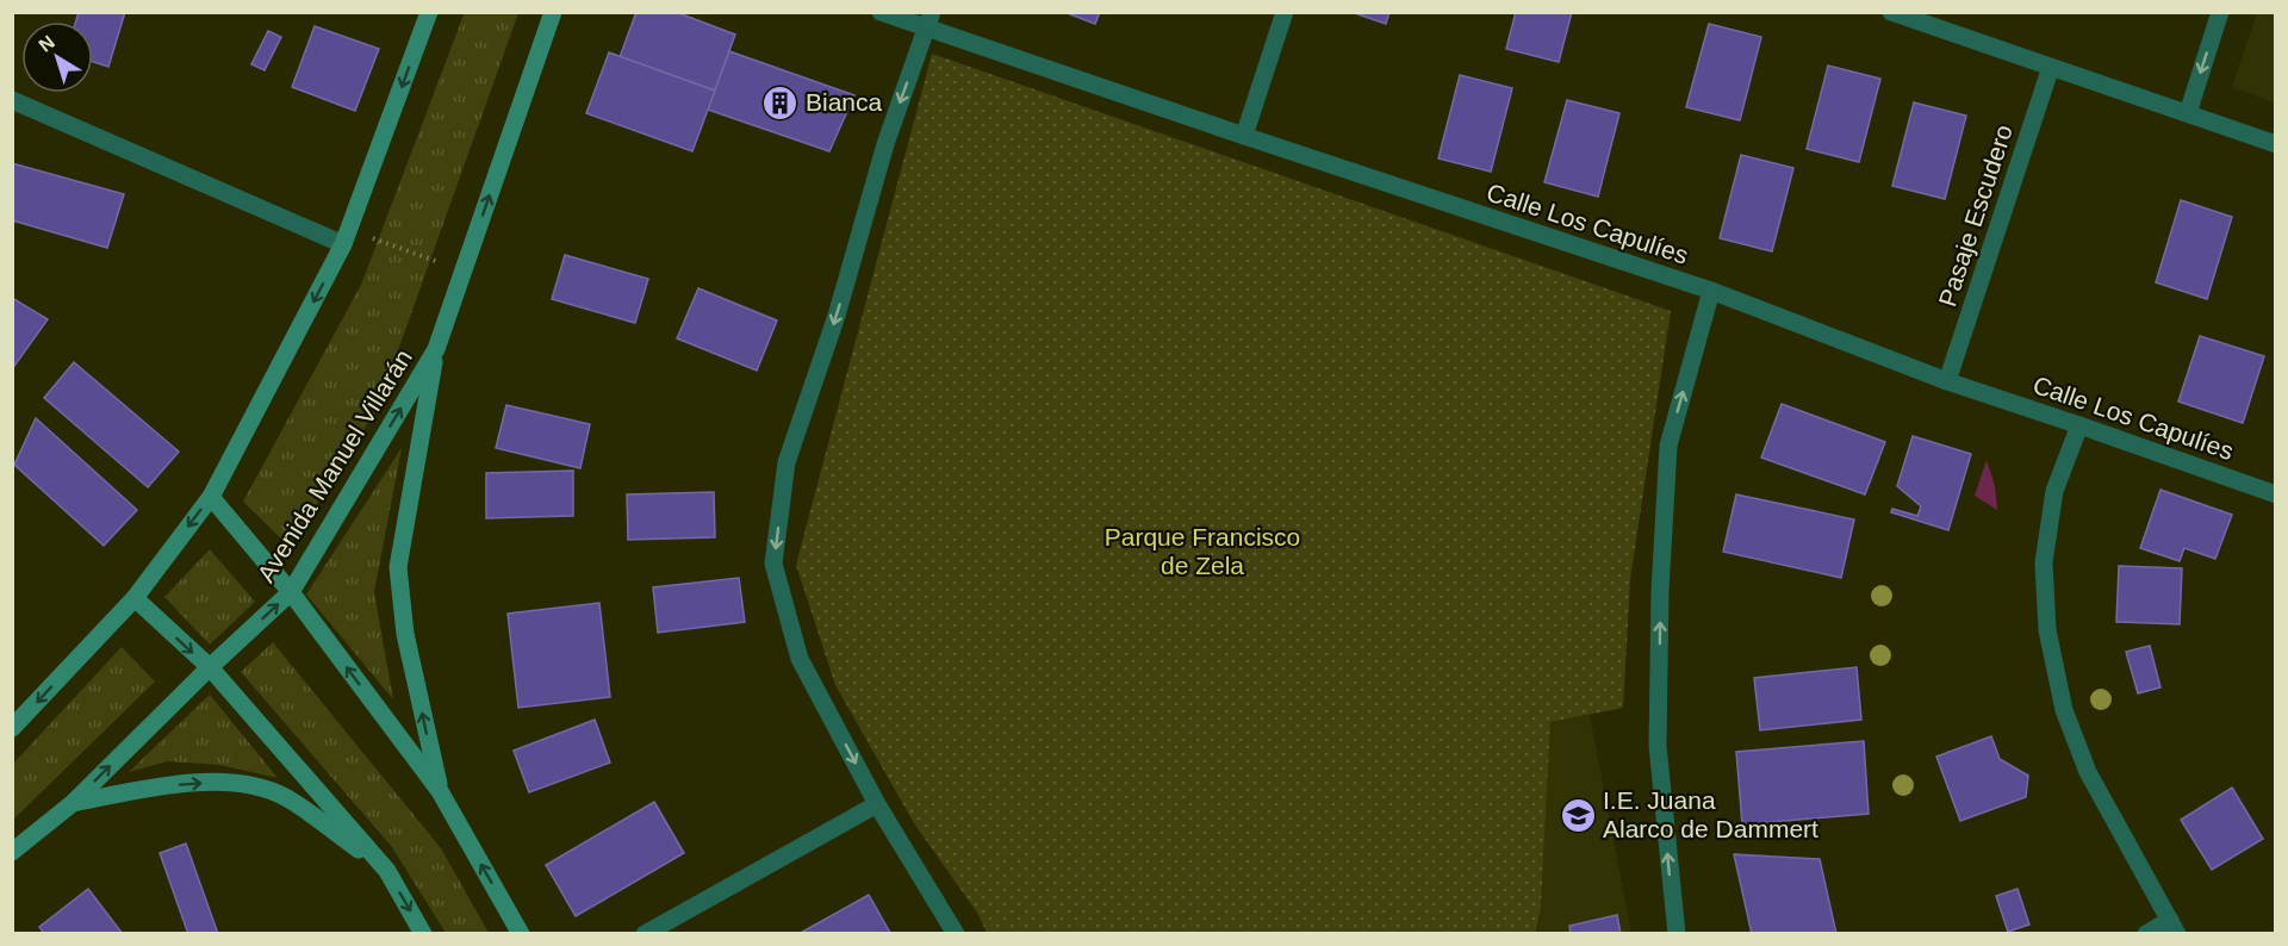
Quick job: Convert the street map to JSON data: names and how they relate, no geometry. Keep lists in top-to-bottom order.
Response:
{
  "streets": {
    "main road": ["Avenida Manuel Villarán"],
    "street": ["Pasaje Escudero", "Calle Los Capulíes"]
  },
  "crossings": [
    ["Pasaje Escudero", "Calle Los Capulíes"]
  ],
  "parks": ["Parque Francisco de Zela"],
  "places": {
    "building": ["Bianca"],
    "school or university": ["I.E. Juana Alarco de Dammert"]
  },
  "north": "top left"
}
